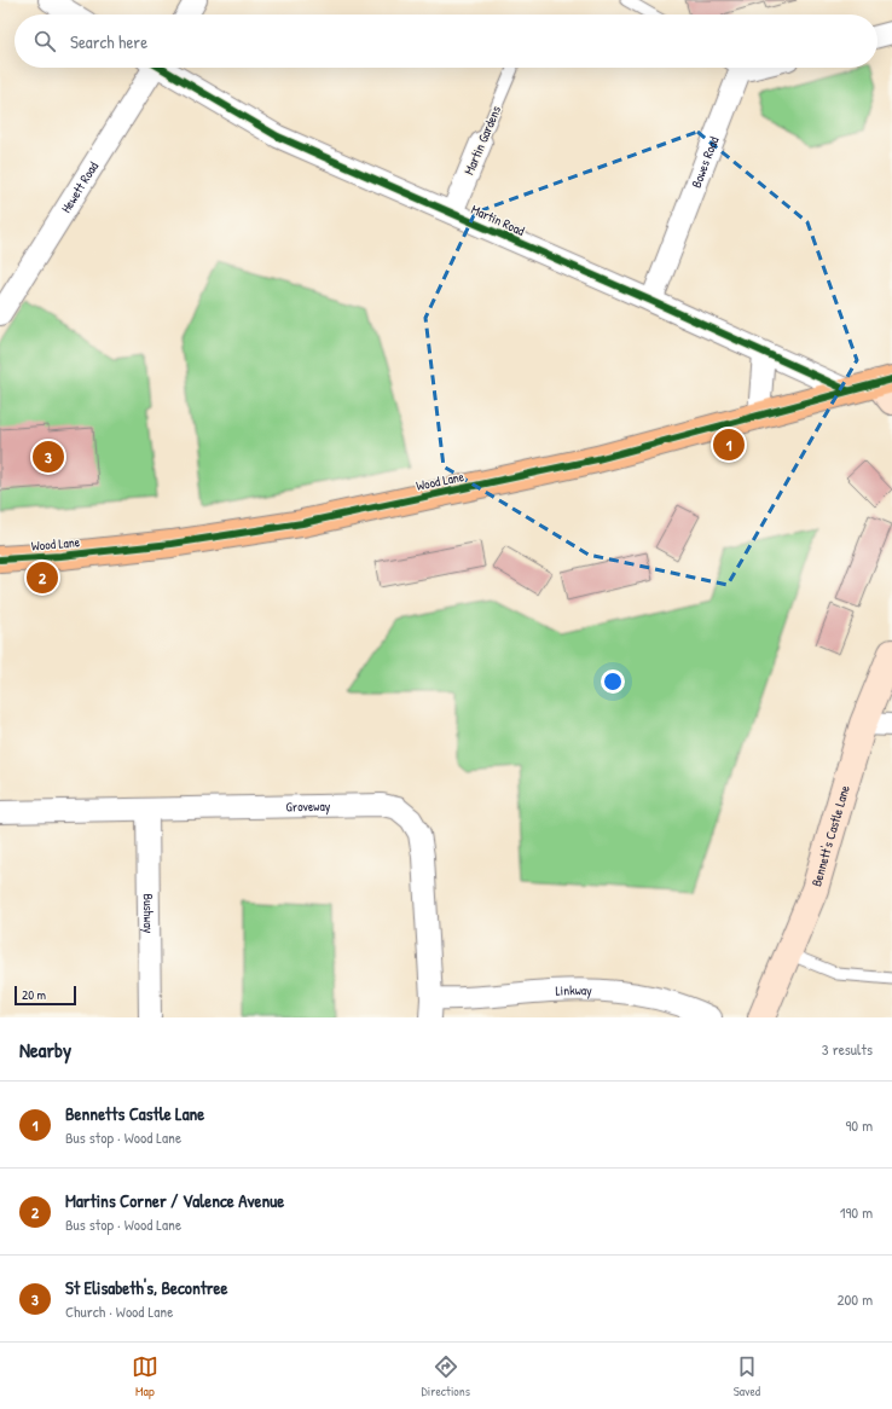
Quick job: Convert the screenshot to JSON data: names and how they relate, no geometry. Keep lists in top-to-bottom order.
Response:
{
  "streets": {
    "main road": ["Wood Lane", "Bennett's Castle Lane"],
    "street": [
      "Martin Gardens",
      "Bowes Road",
      "Hewett Road",
      "Martin Road",
      "Groveway",
      "Bushway",
      "Linkway"
    ]
  },
  "crossings": [
    ["Martin Gardens", "Martin Road"],
    ["Bowes Road", "Martin Road"],
    ["Martin Road", "Wood Lane"],
    ["Groveway", "Bushway"],
    ["Groveway", "Linkway"]
  ],
  "scale_bar": "20 m",
  "page": {
    "search": "Search here",
    "pins": ["1", "3", "2"],
    "scale": "20 m",
    "heading": ["Nearby", "3 results"],
    "list": [
      {
        "mark": "1",
        "name": "Bennetts Castle Lane",
        "note": "Bus stop · Wood Lane",
        "value": "90 m"
      },
      {
        "mark": "2",
        "name": "Martins Corner / Valence Avenue",
        "note": "Bus stop · Wood Lane",
        "value": "190 m"
      },
      {
        "mark": "3",
        "name": "St Elisabeth's, Becontree",
        "note": "Church · Wood Lane",
        "value": "200 m"
      }
    ],
    "nav": ["Map", "Directions", "Saved"]
  }
}
